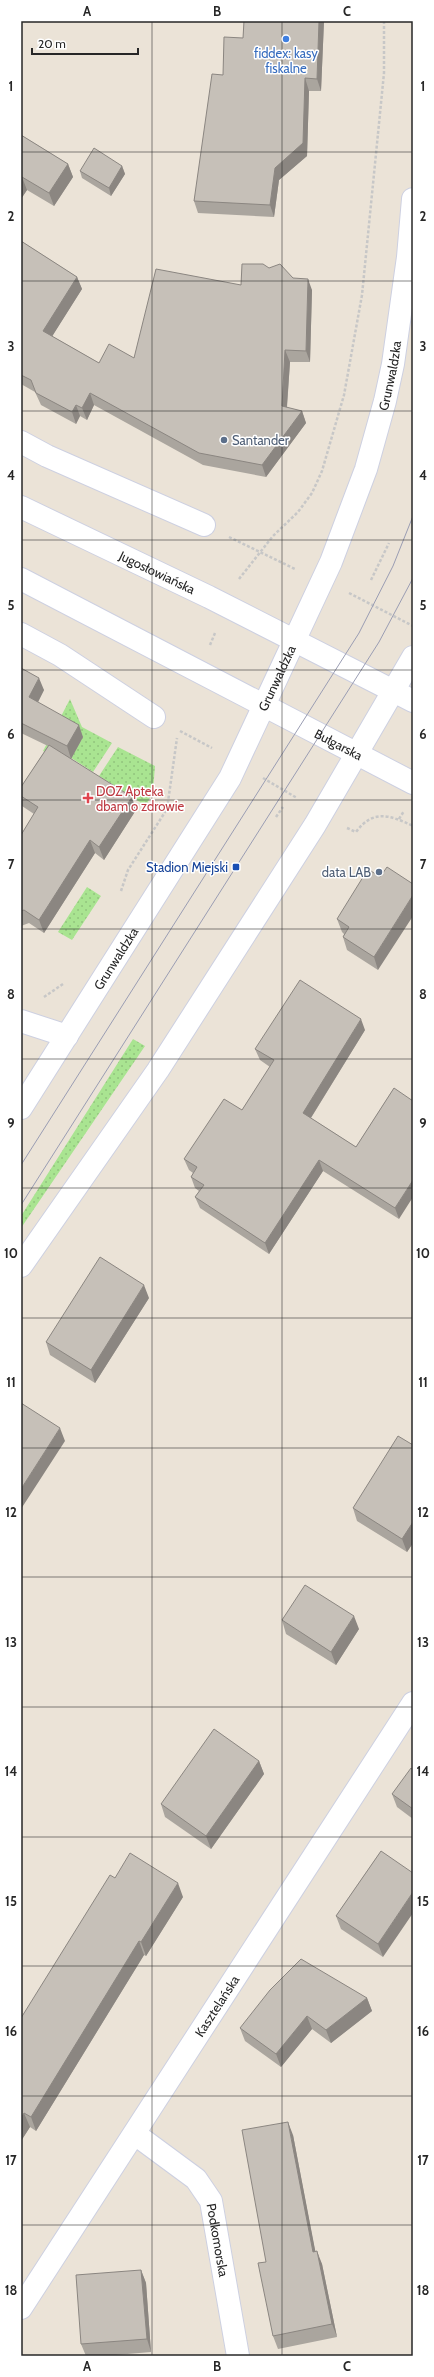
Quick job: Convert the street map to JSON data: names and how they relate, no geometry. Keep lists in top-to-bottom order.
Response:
{
  "streets": {
    "street": [
      "Grunwaldzka",
      "Jugosłowiańska",
      "Bułgarska",
      "Kasztelańska",
      "Podkomorska"
    ]
  },
  "crossings": [
    ["Grunwaldzka", "Jugosłowiańska"],
    ["Grunwaldzka", "Bułgarska"],
    ["Kasztelańska", "Podkomorska"]
  ],
  "places": {
    "other": ["fiddex: kasy fiskalne", "Santander", "data LAB"],
    "health": ["DOZ Apteka dbam o zdrowie"],
    "transit": ["Stadion Miejski"]
  },
  "scale_bar": "20 m",
  "grid": {
    "columns": ["A", "B", "C"],
    "rows": [
      "1",
      "2",
      "3",
      "4",
      "5",
      "6",
      "7",
      "8",
      "9",
      "10",
      "11",
      "12",
      "13",
      "14",
      "15",
      "16",
      "17",
      "18"
    ]
  }
}
